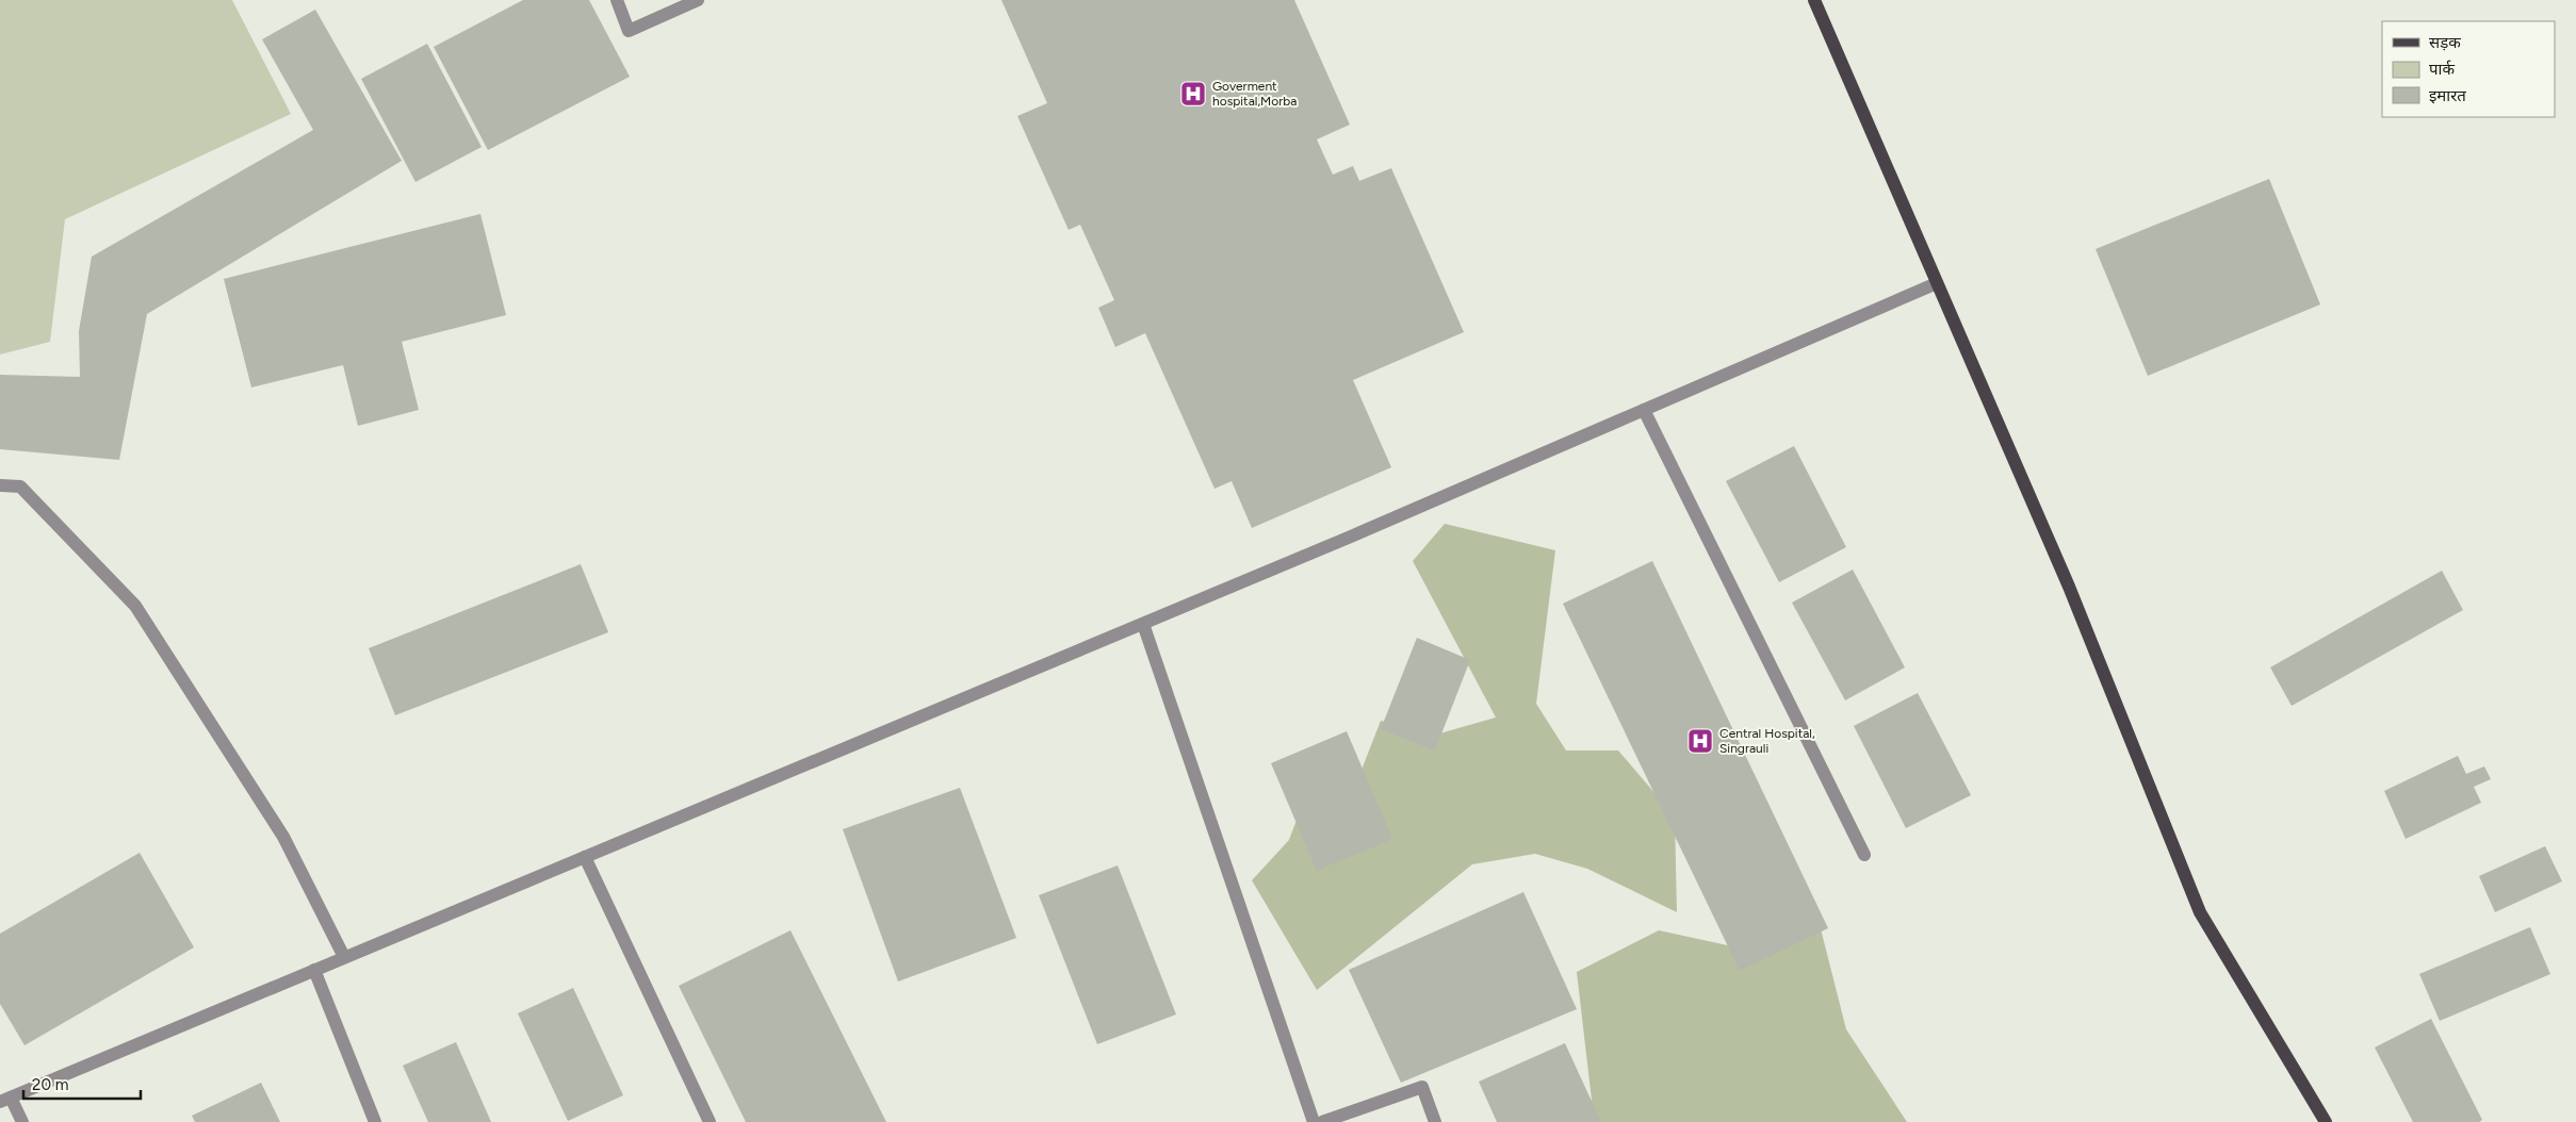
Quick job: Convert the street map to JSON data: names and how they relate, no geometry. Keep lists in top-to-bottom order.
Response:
{
  "places": {
    "hospital": ["Goverment hospital,Morba", "Central Hospital, Singrauli"]
  },
  "legend": ["सड़क", "पार्क", "इमारत"],
  "scale_bar": "20 m"
}
